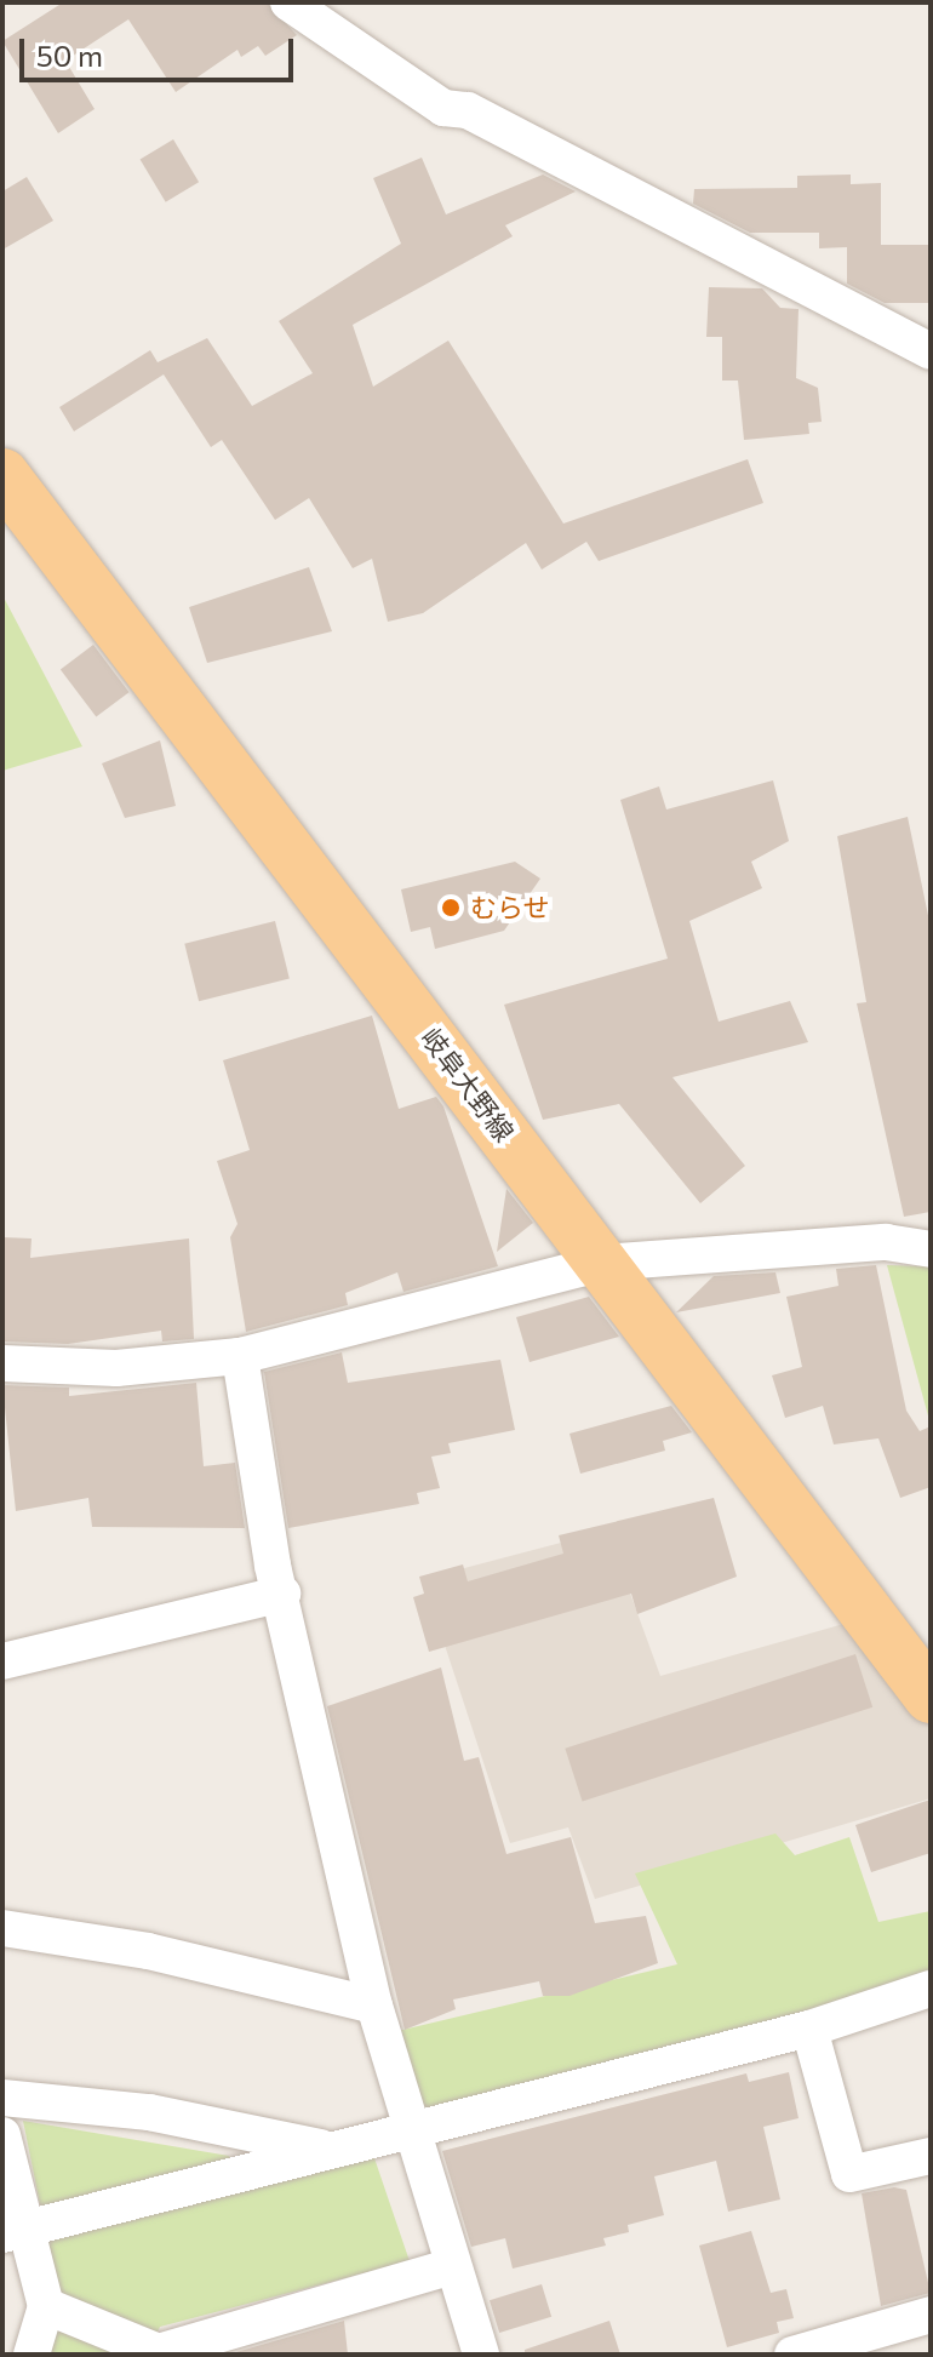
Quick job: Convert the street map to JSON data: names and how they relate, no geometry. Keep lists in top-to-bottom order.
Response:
{
  "streets": {
    "main road": ["岐阜大野線"]
  },
  "places": ["むらせ"],
  "scale_bar": "50 m"
}
